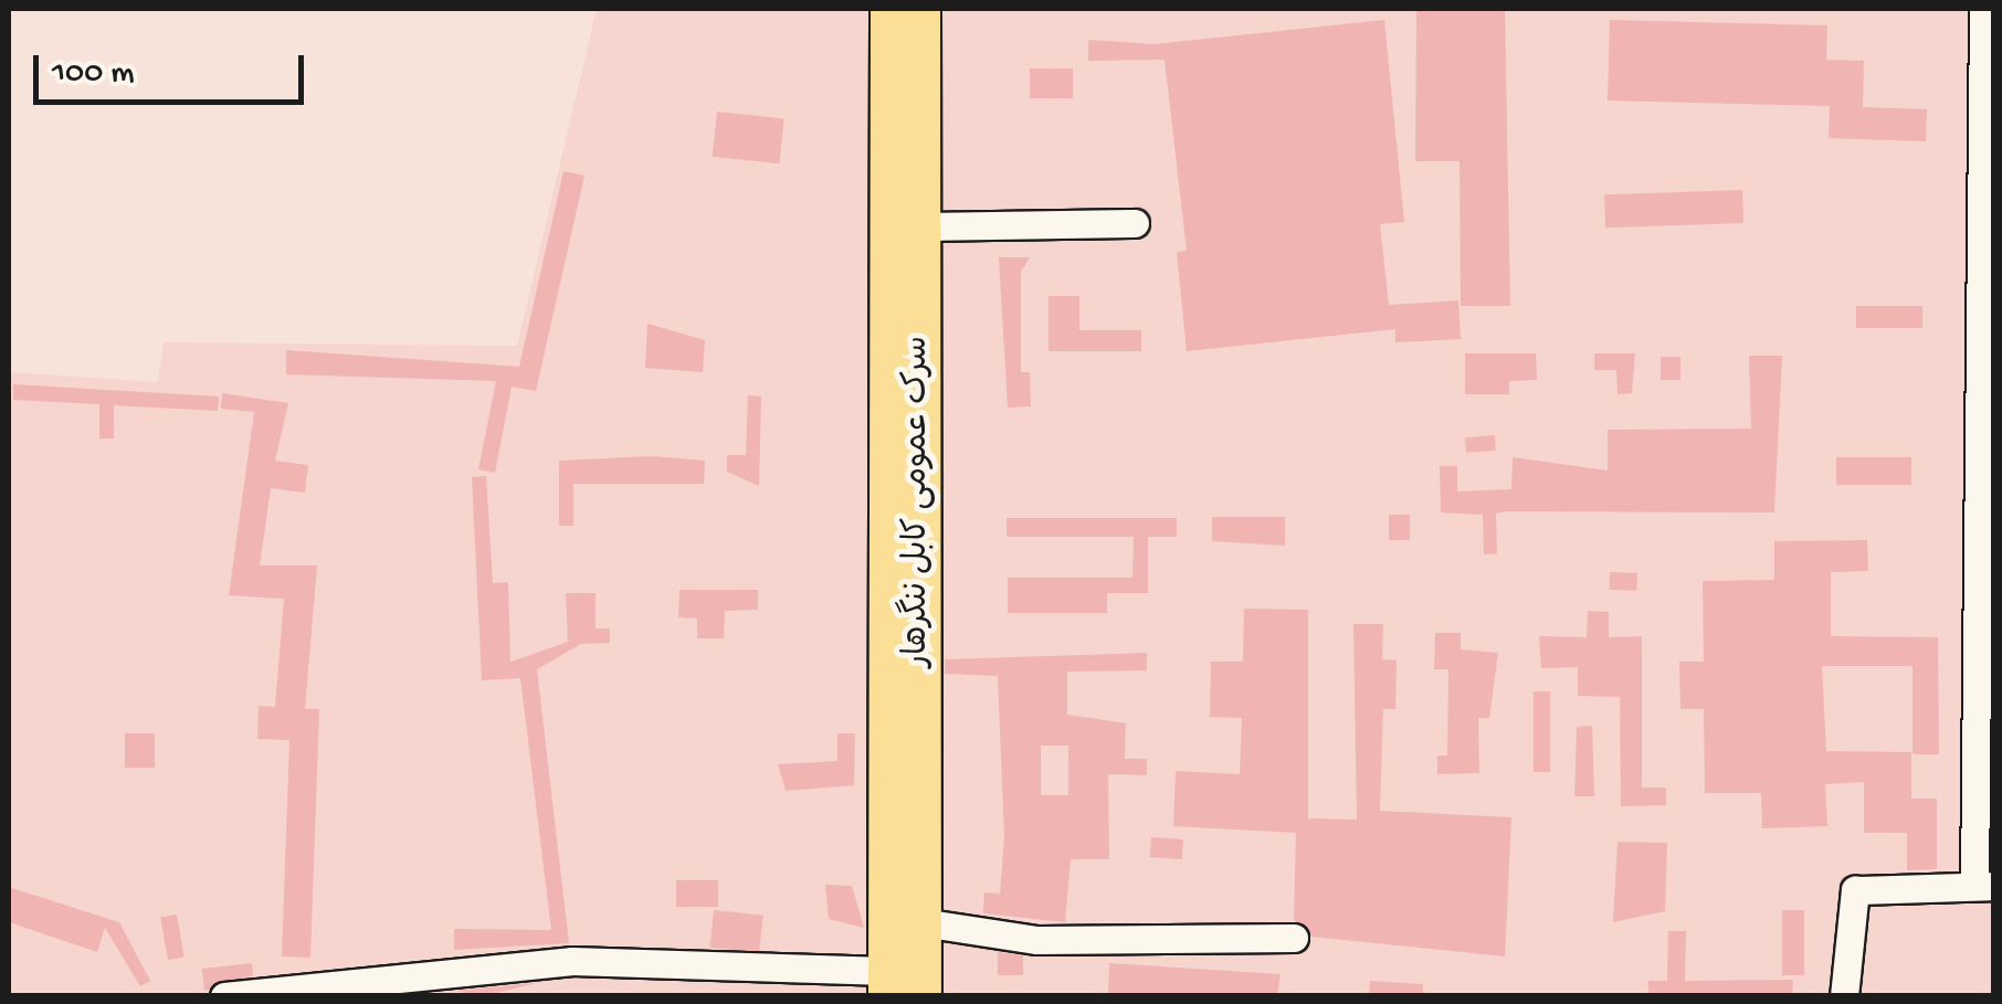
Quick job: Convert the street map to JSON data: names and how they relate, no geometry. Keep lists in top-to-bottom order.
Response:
{
  "streets": {
    "highway": ["سرک عمومی کابل ننگرهار"]
  },
  "scale_bar": "100 m"
}
